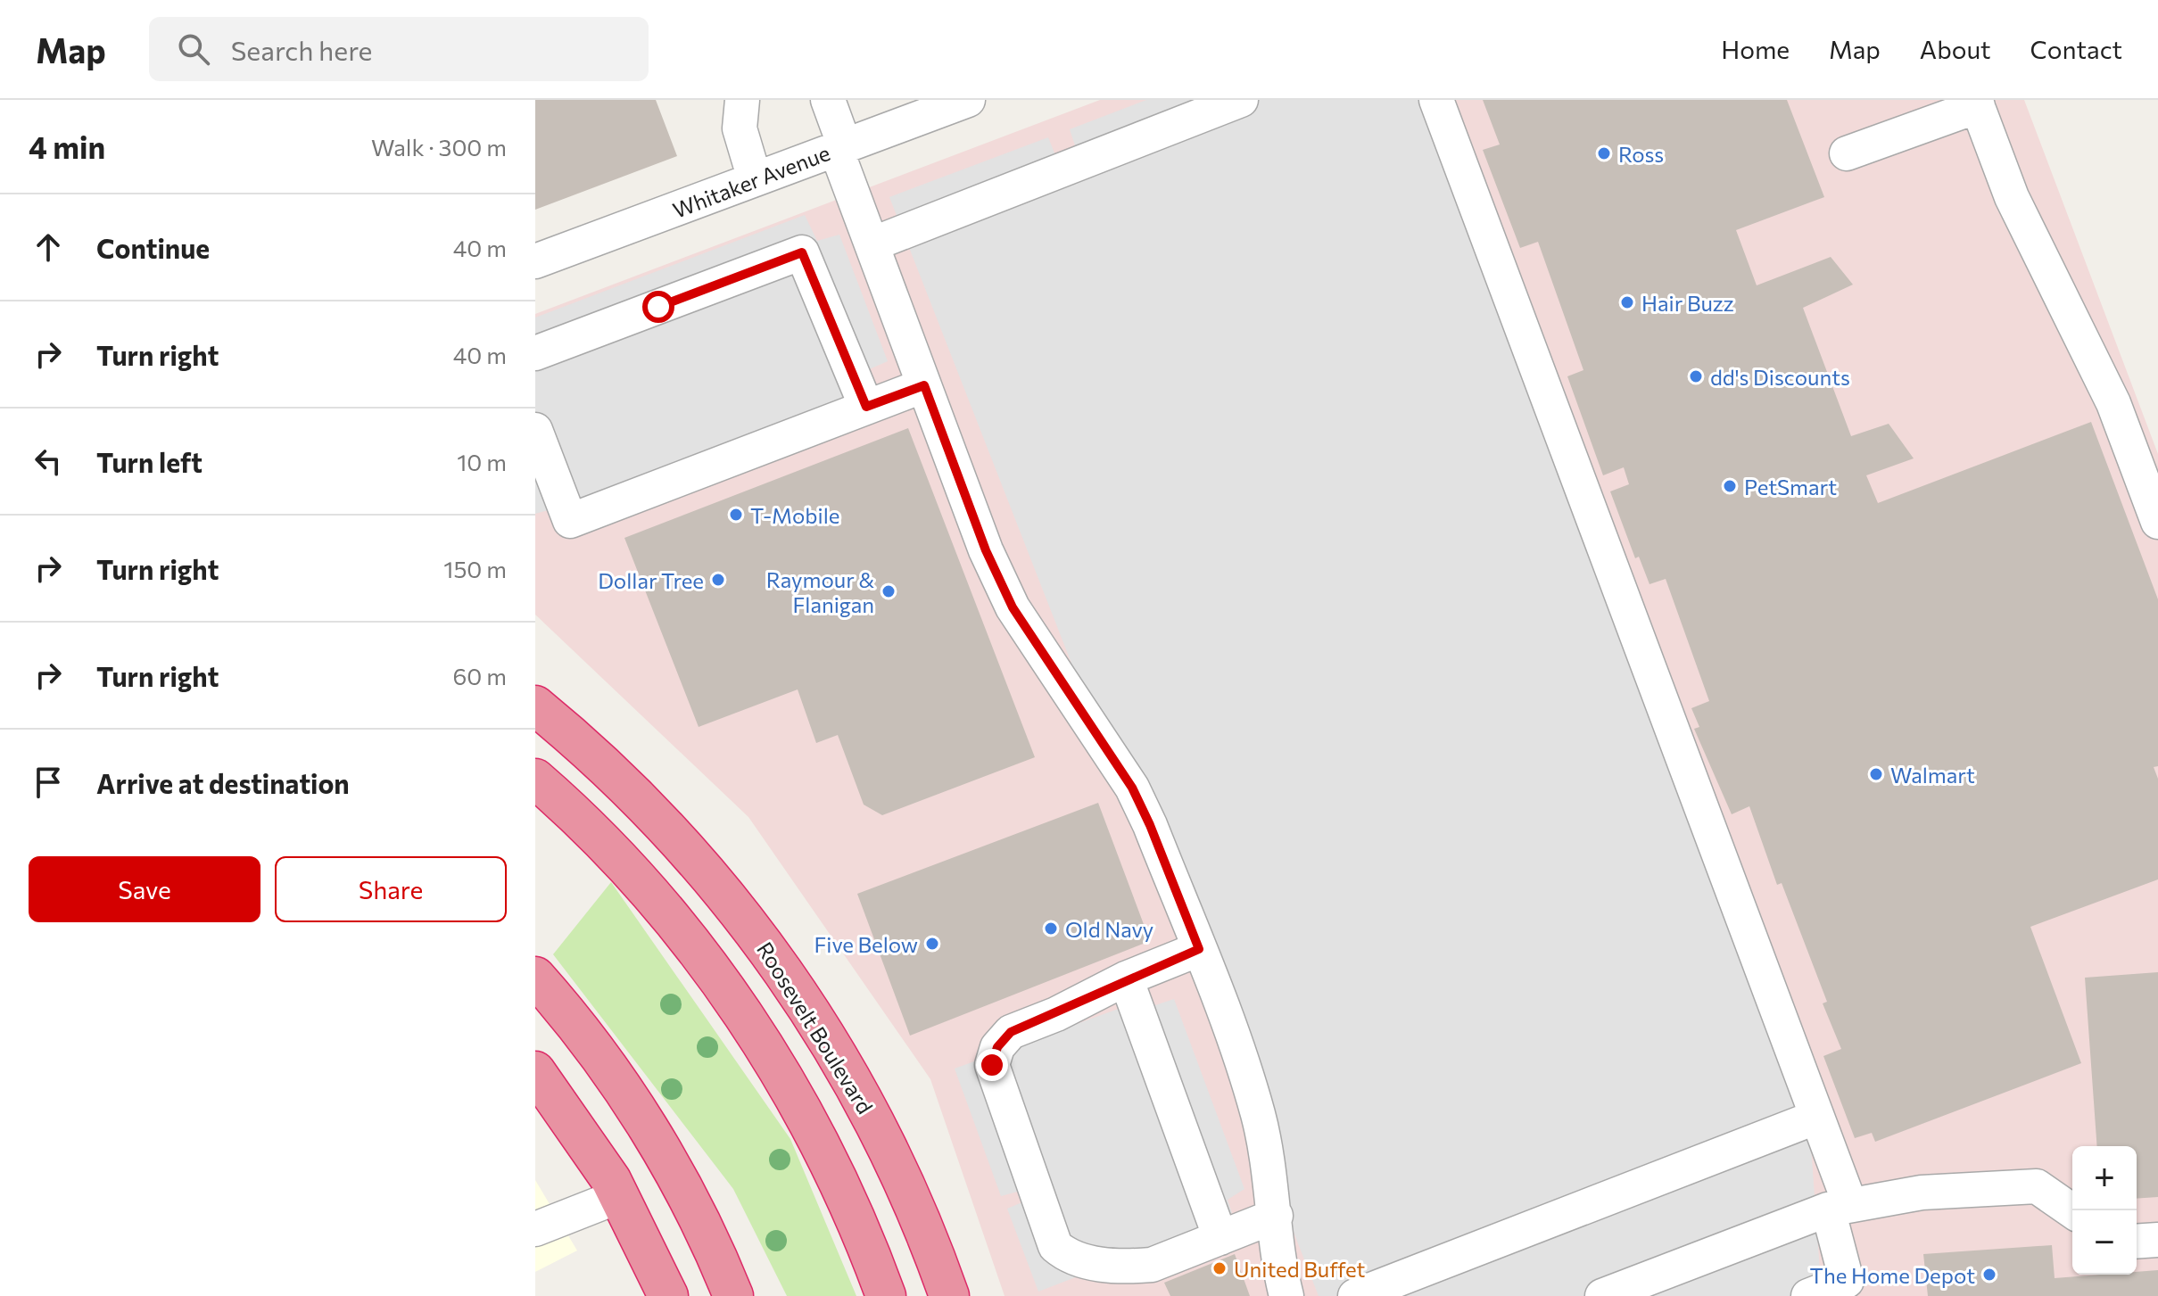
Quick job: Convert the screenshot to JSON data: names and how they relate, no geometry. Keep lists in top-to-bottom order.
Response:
{
  "streets": {
    "highway": ["Roosevelt Boulevard"],
    "street": ["Whitaker Avenue"]
  },
  "places": [
    "Ross",
    "Hair Buzz",
    "dd's Discounts",
    "PetSmart",
    "T-Mobile",
    "Dollar Tree",
    "Raymour & Flanigan",
    "Walmart",
    "Old Navy",
    "Five Below",
    "United Buffet",
    "The Home Depot"
  ],
  "page": {
    "header": "Map",
    "search": "Search here",
    "nav": [
      "Home",
      "Map",
      "About",
      "Contact"
    ],
    "heading": ["4 min", "Walk · 300 m"],
    "list": [
      ["Continue", "40 m"],
      ["Turn right", "40 m"],
      ["Turn left", "10 m"],
      ["Turn right", "150 m"],
      ["Turn right", "60 m"],
      "Arrive at destination"
    ],
    "buttons": ["Save", "Share"],
    "map_buttons": ["+", "−"]
  }
}
